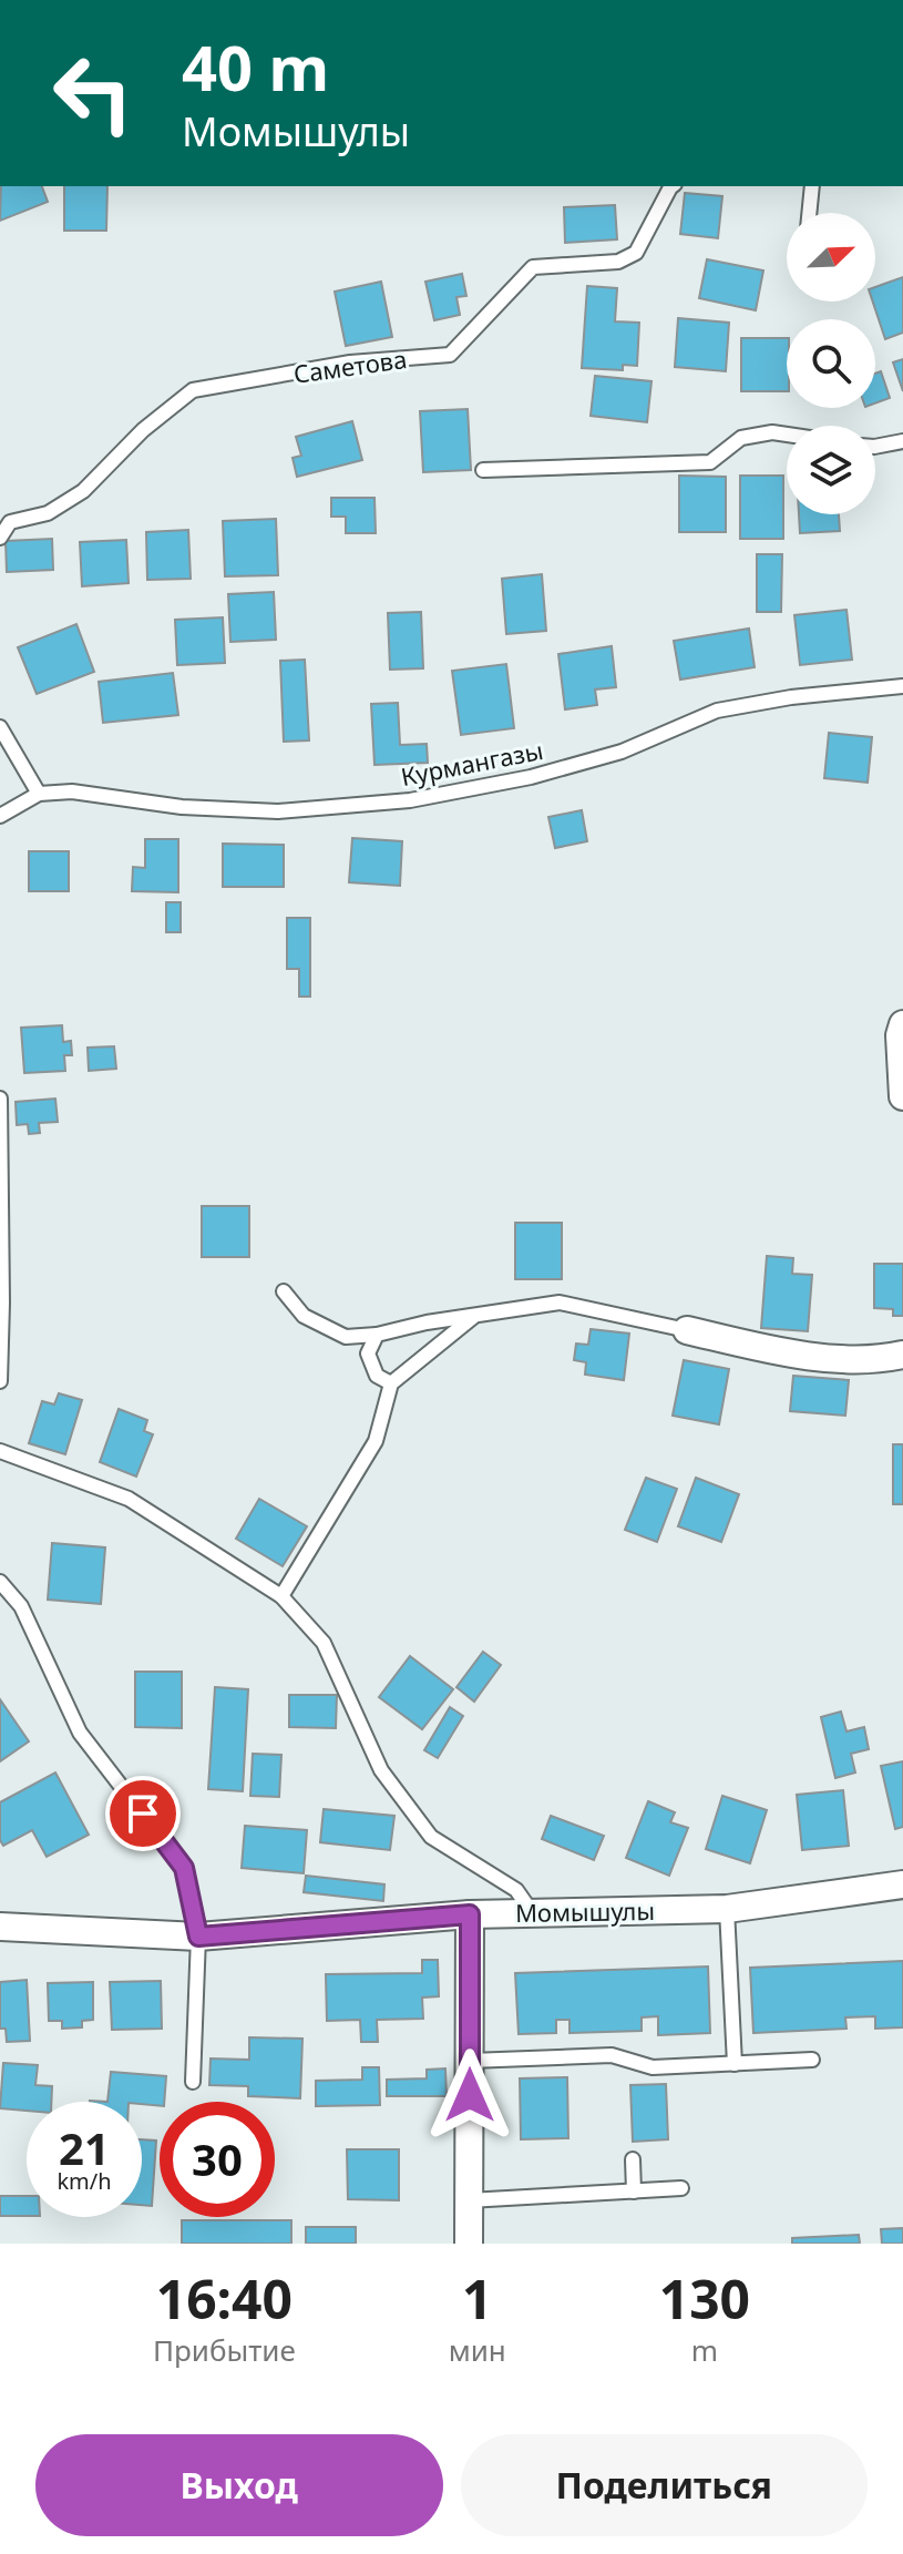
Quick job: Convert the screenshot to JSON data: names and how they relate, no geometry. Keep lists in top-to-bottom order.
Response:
{
  "streets": {
    "street": ["Момышулы"],
    "lane": ["Саметова", "Курмангазы"]
  },
  "north": "top right",
  "page": {
    "turn": ["40 m", "Момышулы"],
    "speed": "21 km/h",
    "limit": "30",
    "eta": [
      "16:40",
      "Прибытие",
      "1",
      "мин",
      "130",
      "m"
    ],
    "buttons": ["Выход", "Поделиться"]
  }
}
